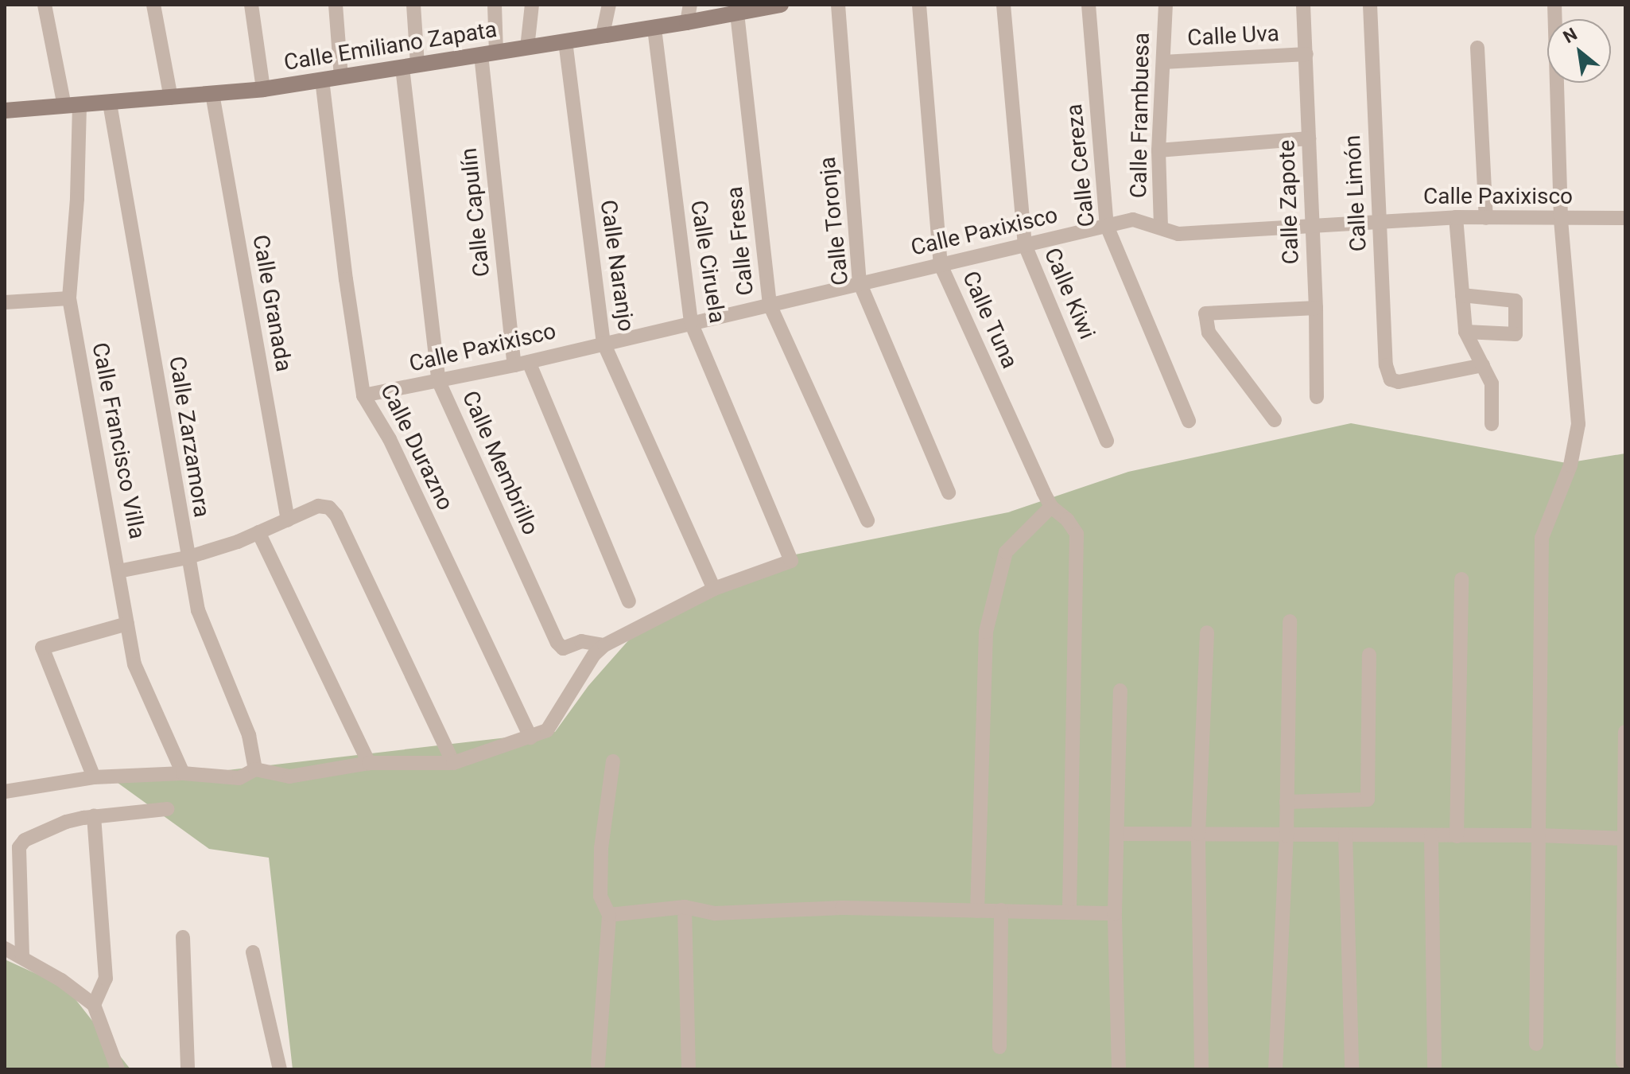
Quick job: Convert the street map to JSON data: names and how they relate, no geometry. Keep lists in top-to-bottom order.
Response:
{
  "streets": {
    "main road": ["Calle Emiliano Zapata"],
    "street": [
      "Calle Uva",
      "Calle Frambuesa",
      "Calle Cereza",
      "Calle Limón",
      "Calle Paxixisco",
      "Calle Zapote",
      "Calle Capulín",
      "Calle Toronja",
      "Calle Fresa",
      "Calle Ciruela",
      "Calle Naranjo",
      "Calle Kiwi",
      "Calle Granada",
      "Calle Tuna",
      "Calle Zarzamora",
      "Calle Francisco Villa",
      "Calle Durazno",
      "Calle Membrillo"
    ]
  },
  "crossings": [
    ["Calle Uva", "Calle Frambuesa"],
    ["Calle Uva", "Calle Zapote"],
    ["Calle Emiliano Zapata", "Calle Capulín"],
    ["Calle Emiliano Zapata", "Calle Fresa"],
    ["Calle Emiliano Zapata", "Calle Ciruela"],
    ["Calle Emiliano Zapata", "Calle Naranjo"],
    ["Calle Emiliano Zapata", "Calle Granada"],
    ["Calle Emiliano Zapata", "Calle Zarzamora"],
    ["Calle Emiliano Zapata", "Calle Francisco Villa"],
    ["Calle Emiliano Zapata", "Calle Durazno"],
    ["Calle Emiliano Zapata", "Calle Membrillo"],
    ["Calle Frambuesa", "Calle Paxixisco"],
    ["Calle Cereza", "Calle Paxixisco"],
    ["Calle Limón", "Calle Paxixisco"],
    ["Calle Paxixisco", "Calle Zapote"],
    ["Calle Paxixisco", "Calle Capulín"],
    ["Calle Paxixisco", "Calle Toronja"],
    ["Calle Paxixisco", "Calle Fresa"],
    ["Calle Paxixisco", "Calle Ciruela"],
    ["Calle Paxixisco", "Calle Naranjo"],
    ["Calle Paxixisco", "Calle Kiwi"],
    ["Calle Paxixisco", "Calle Tuna"],
    ["Calle Paxixisco", "Calle Durazno"],
    ["Calle Paxixisco", "Calle Membrillo"],
    ["Calle Ciruela", "Calle Naranjo"]
  ],
  "north": "top left"
}
